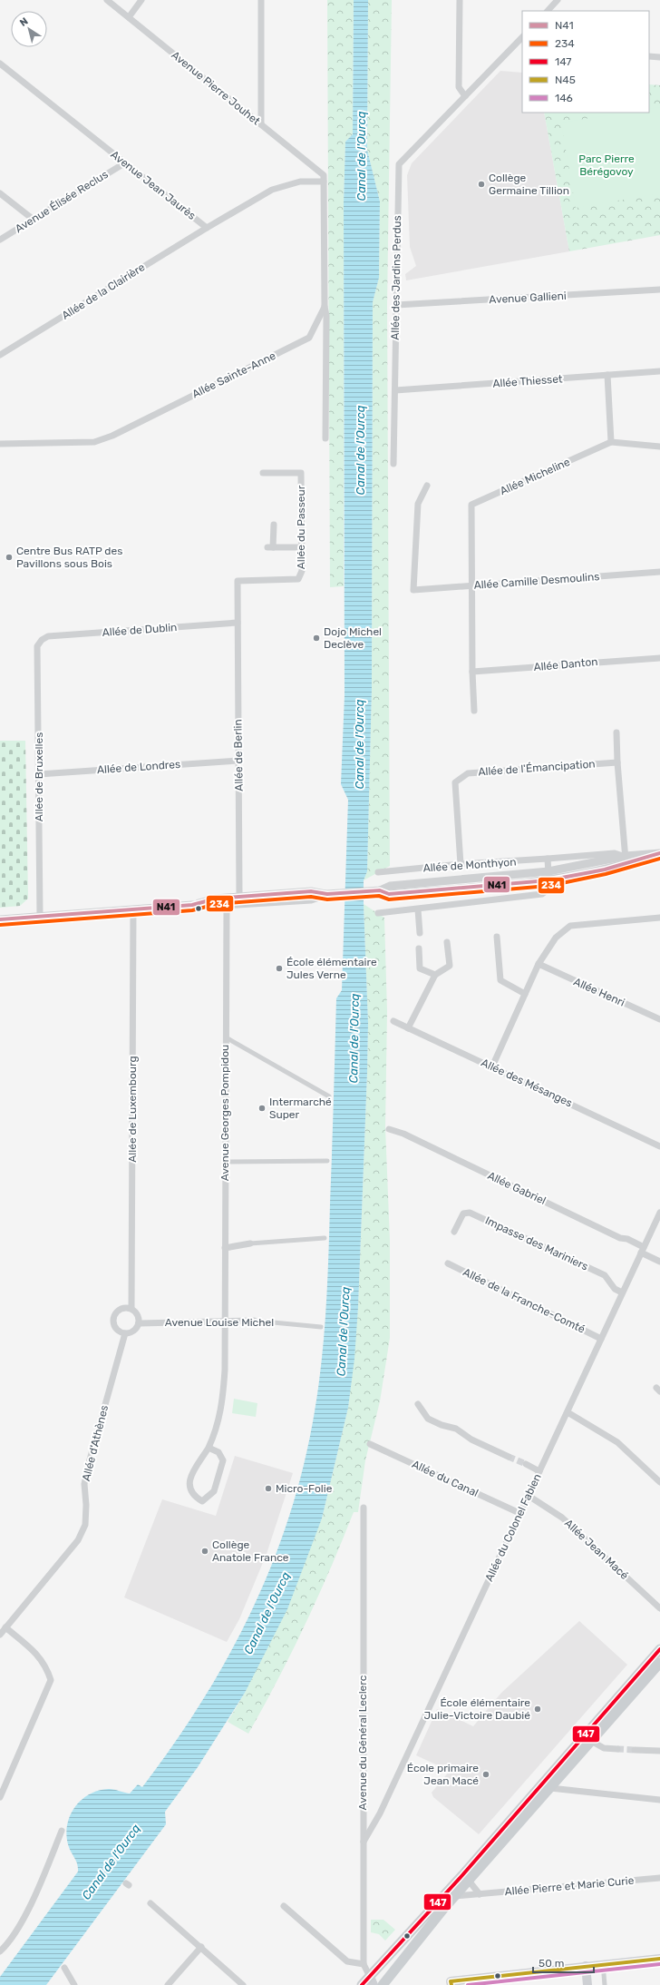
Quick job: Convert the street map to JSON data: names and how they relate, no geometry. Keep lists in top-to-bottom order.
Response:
{
  "streets": {
    "street": [
      "Avenue Pierre Jouhet",
      "Avenue Jean Jaurès",
      "Avenue Élisée Reclus",
      "Allée des Jardins Perdus",
      "Allée de la Clairière",
      "Avenue Gallieni",
      "Allée Sainte-Anne",
      "Allée Thiesset",
      "Allée Micheline",
      "Allée du Passeur",
      "Allée Camille Desmoulins",
      "Allée de Dublin",
      "Allée Danton",
      "Allée de Berlin",
      "Allée de Londres",
      "Allée de l'Émancipation",
      "Allée de Bruxelles",
      "Allée de Monthyon",
      "Allée Henri",
      "Allée des Mésanges",
      "Allée de Luxembourg",
      "Avenue Georges Pompidou",
      "Allée Gabriel",
      "Impasse des Mariniers",
      "Allée de la Franche-Comté",
      "Avenue Louise Michel",
      "Allée d'Athènes",
      "Allée du Canal",
      "Allée du Colonel Fabien",
      "Allée Jean Macé",
      "Avenue du Général Leclerc",
      "Allée Pierre et Marie Curie"
    ]
  },
  "crossings": [
    ["Avenue Pierre Jouhet", "Allée Sainte-Anne"],
    ["Avenue Jean Jaurès", "Avenue Élisée Reclus"],
    ["Avenue Jean Jaurès", "Allée de la Clairière"],
    ["Allée des Jardins Perdus", "Avenue Gallieni"],
    ["Allée des Jardins Perdus", "Allée Thiesset"],
    ["Allée Micheline", "Allée Camille Desmoulins"],
    ["Allée du Passeur", "Allée de Berlin"],
    ["Allée de Dublin", "Allée de Berlin"],
    ["Allée de Dublin", "Allée de Bruxelles"],
    ["Allée de Berlin", "Allée de Londres"],
    ["Allée de Londres", "Allée de Bruxelles"],
    ["Allée de l'Émancipation", "Allée de Monthyon"],
    ["Allée de Luxembourg", "Avenue Louise Michel"],
    ["Allée de Luxembourg", "Allée d'Athènes"],
    ["Avenue Georges Pompidou", "Avenue Louise Michel"],
    ["Allée Gabriel", "Allée du Colonel Fabien"],
    ["Impasse des Mariniers", "Allée du Colonel Fabien"],
    ["Allée de la Franche-Comté", "Allée du Colonel Fabien"],
    ["Avenue Louise Michel", "Allée d'Athènes"],
    ["Allée du Canal", "Allée du Colonel Fabien"],
    ["Allée du Colonel Fabien", "Allée Jean Macé"],
    ["Allée du Colonel Fabien", "Avenue du Général Leclerc"]
  ],
  "water": ["Canal de l'Ourcq"],
  "parks": ["Parc Pierre Bérégovoy"],
  "places": [
    "Collège Germaine Tillion",
    "Centre Bus RATP des Pavillons sous Bois",
    "Dojo Michel Declève",
    "École élémentaire Jules Verne",
    "Intermarché Super",
    "Micro-Folie",
    "Collège Anatole France",
    "École élémentaire Julie-Victoire Daubié",
    "École primaire Jean Macé"
  ],
  "lines": [
    "transit line N41",
    "transit line 234",
    "transit line 147",
    "transit line N45",
    "transit line 146"
  ],
  "legend": [
    "N41",
    "234",
    "147",
    "N45",
    "146"
  ],
  "scale_bar": "50 m",
  "north": "top left"
}
